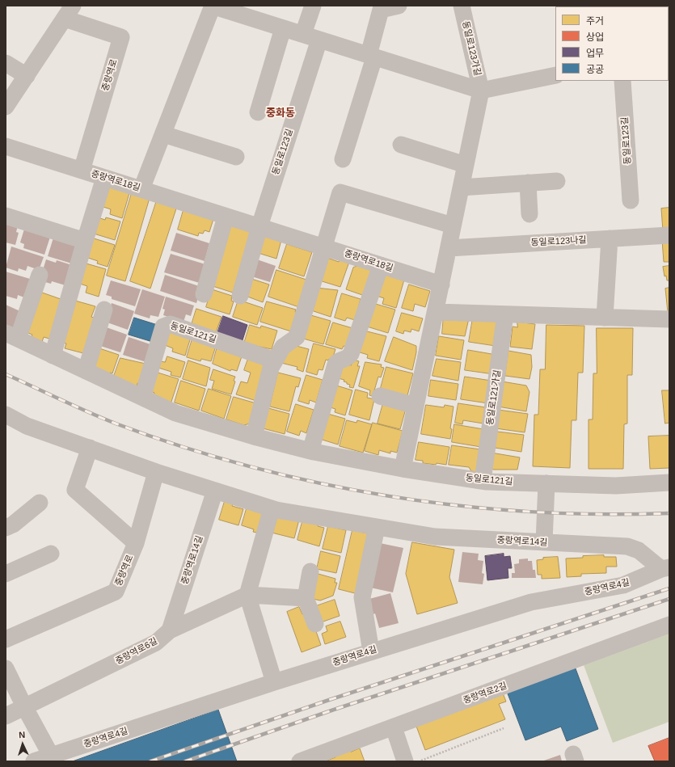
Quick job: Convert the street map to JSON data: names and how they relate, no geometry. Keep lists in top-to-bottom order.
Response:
{
  "streets": {
    "street": [
      "동일로123가길",
      "중랑역로",
      "동일로123길",
      "중랑역로18길",
      "동일로123나길",
      "동일로121길",
      "동일로121가길",
      "중랑역로14길",
      "중랑역로4길",
      "중랑역로6길",
      "중랑역로2길"
    ]
  },
  "crossings": [
    ["중랑역로", "중랑역로18길"],
    ["중랑역로", "중랑역로14길"],
    ["동일로123길", "중랑역로18길"],
    ["동일로121길", "동일로121가길"],
    ["중랑역로14길", "중랑역로4길"],
    ["중랑역로14길", "중랑역로6길"]
  ],
  "districts": ["중화동"],
  "legend": [
    "주거",
    "상업",
    "업무",
    "공공"
  ],
  "north": "top"
}
